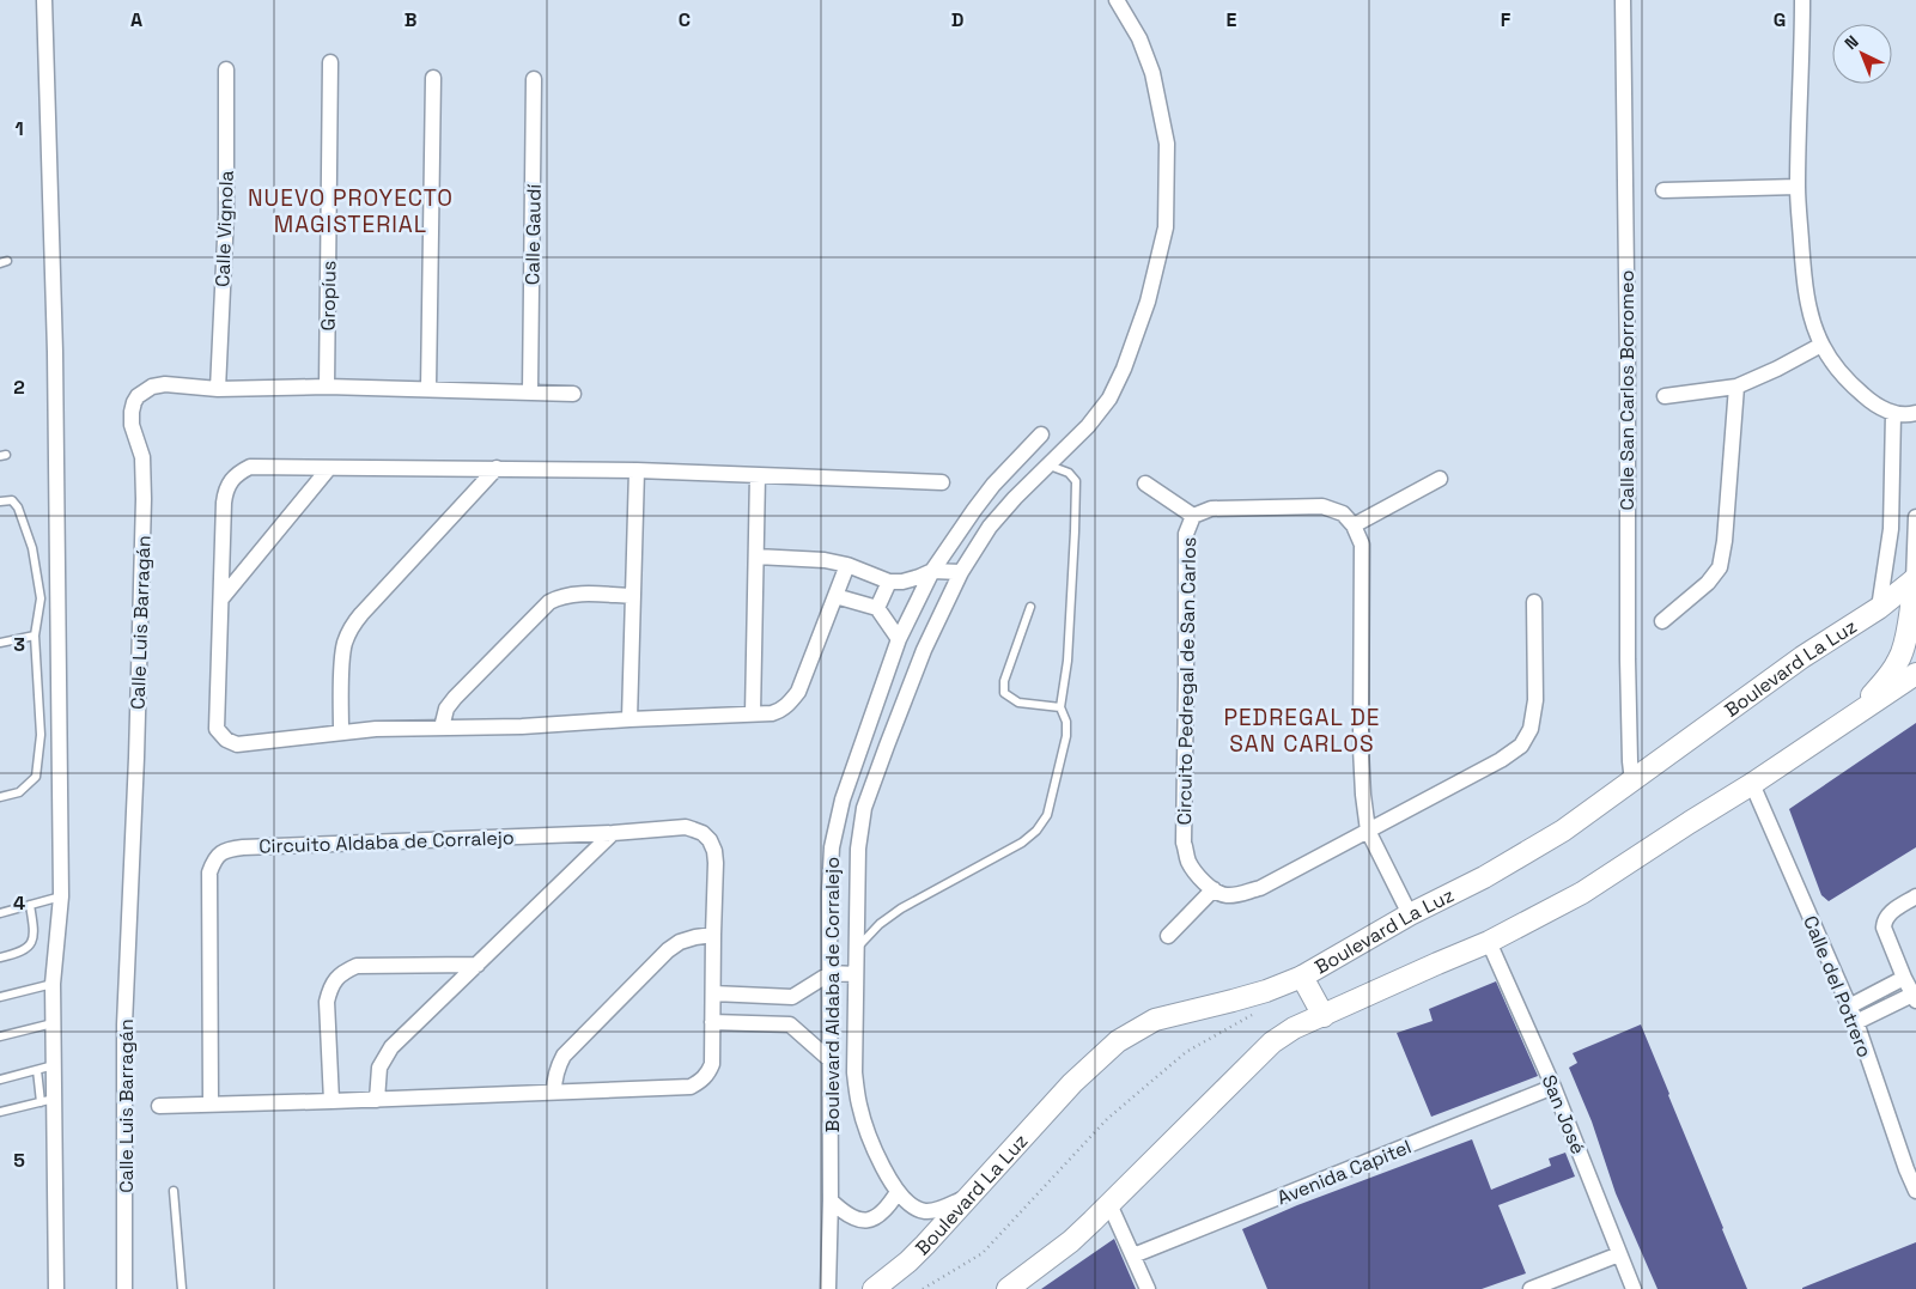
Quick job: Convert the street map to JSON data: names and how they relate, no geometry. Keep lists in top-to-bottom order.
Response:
{
  "streets": {
    "main road": ["Boulevard La Luz"],
    "street": [
      "Calle Vignola",
      "Calle Gaudí",
      "Gropíus",
      "Calle San Carlos Borromeo",
      "Calle Luis Barragán",
      "Circuito Pedregal de San Carlos",
      "Circuito Aldaba de Corralejo",
      "Calle del Potrero",
      "Boulevard Aldaba de Corralejo",
      "San José",
      "Avenida Capitel"
    ]
  },
  "crossings": [
    ["Calle Vignola", "Calle Luis Barragán"],
    ["Calle Gaudí", "Calle Luis Barragán"],
    ["Gropíus", "Calle Luis Barragán"],
    ["Calle San Carlos Borromeo", "Boulevard La Luz"],
    ["Boulevard La Luz", "Boulevard Aldaba de Corralejo"],
    ["San José", "Avenida Capitel"]
  ],
  "districts": ["NUEVO PROYECTO MAGISTERIAL", "PEDREGAL DE SAN CARLOS"],
  "north": "top left",
  "grid": {
    "columns": [
      "A",
      "B",
      "C",
      "D",
      "E",
      "F",
      "G"
    ],
    "rows": [
      "1",
      "2",
      "3",
      "4",
      "5"
    ]
  }
}
